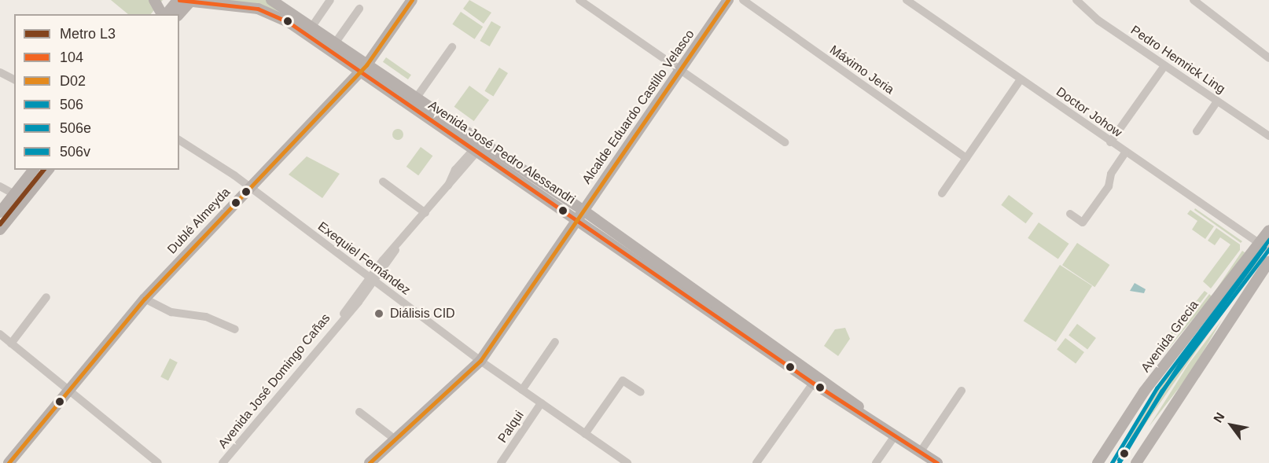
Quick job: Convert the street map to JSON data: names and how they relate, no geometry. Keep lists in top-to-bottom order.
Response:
{
  "streets": {
    "main road": [
      "Alcalde Eduardo Castillo Velasco",
      "Avenida José Pedro Alessandri",
      "Dublé Almeyda",
      "Avenida Grecia"
    ],
    "street": [
      "Pedro Hemrick Ling",
      "Máximo Jeria",
      "Doctor Johow",
      "Exequiel Fernández",
      "Avenida José Domingo Cañas",
      "Palqui"
    ]
  },
  "crossings": [
    ["Alcalde Eduardo Castillo Velasco", "Avenida José Pedro Alessandri"],
    ["Alcalde Eduardo Castillo Velasco", "Exequiel Fernández"],
    ["Doctor Johow", "Avenida Grecia"],
    ["Avenida José Pedro Alessandri", "Dublé Almeyda"],
    ["Avenida José Pedro Alessandri", "Avenida José Domingo Cañas"],
    ["Dublé Almeyda", "Exequiel Fernández"],
    ["Exequiel Fernández", "Avenida José Domingo Cañas"],
    ["Exequiel Fernández", "Palqui"]
  ],
  "places": ["Diálisis CID"],
  "lines": [
    "transit line 104",
    "transit line D02",
    "metro line L3",
    "transit line 506",
    "transit line 506v",
    "transit line 506e"
  ],
  "legend": [
    "Metro L3",
    "104",
    "D02",
    "506",
    "506e",
    "506v"
  ],
  "north": "top left"
}
